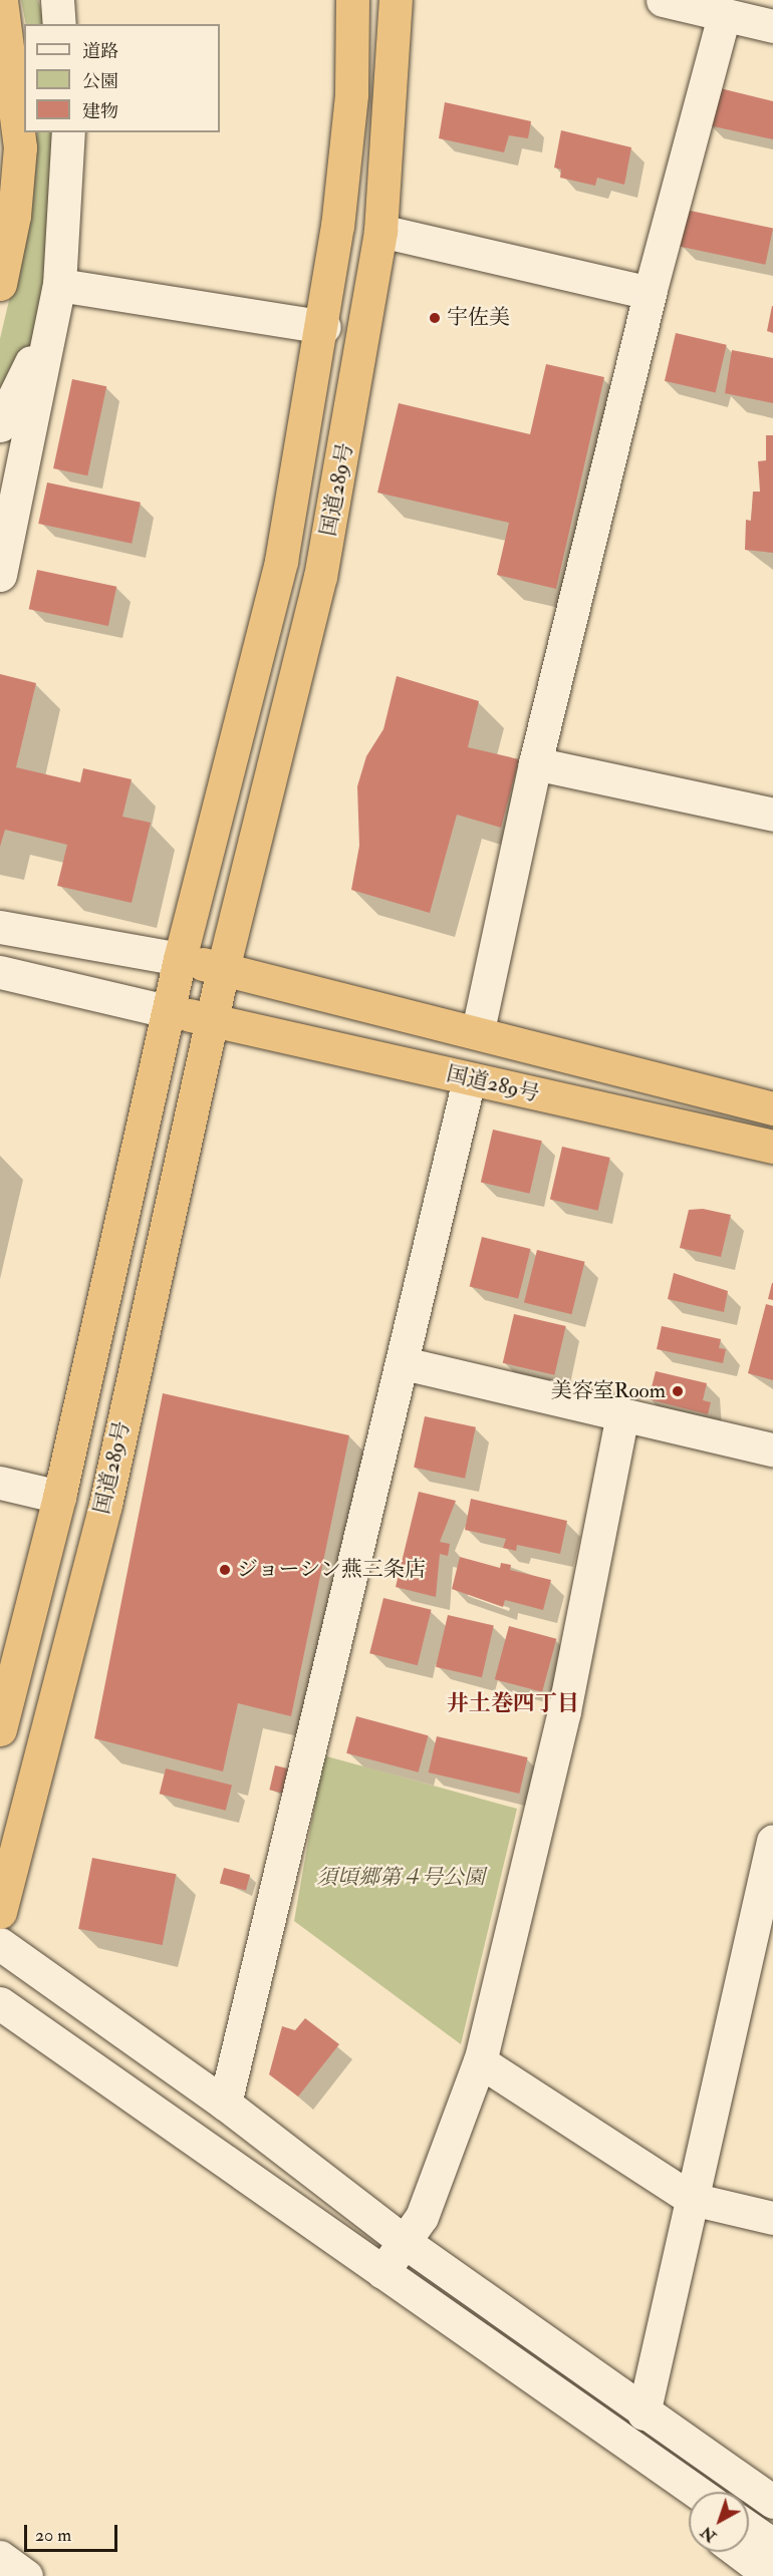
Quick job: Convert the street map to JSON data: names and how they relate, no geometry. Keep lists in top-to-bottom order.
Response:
{
  "streets": {
    "highway": ["国道289号"]
  },
  "districts": ["井土巻四丁目"],
  "parks": ["須頃郷第４号公園"],
  "places": ["宇佐美", "美容室Room", "ジョーシン燕三条店"],
  "legend": ["道路", "公園", "建物"],
  "scale_bar": "20 m",
  "north": "bottom left"
}
